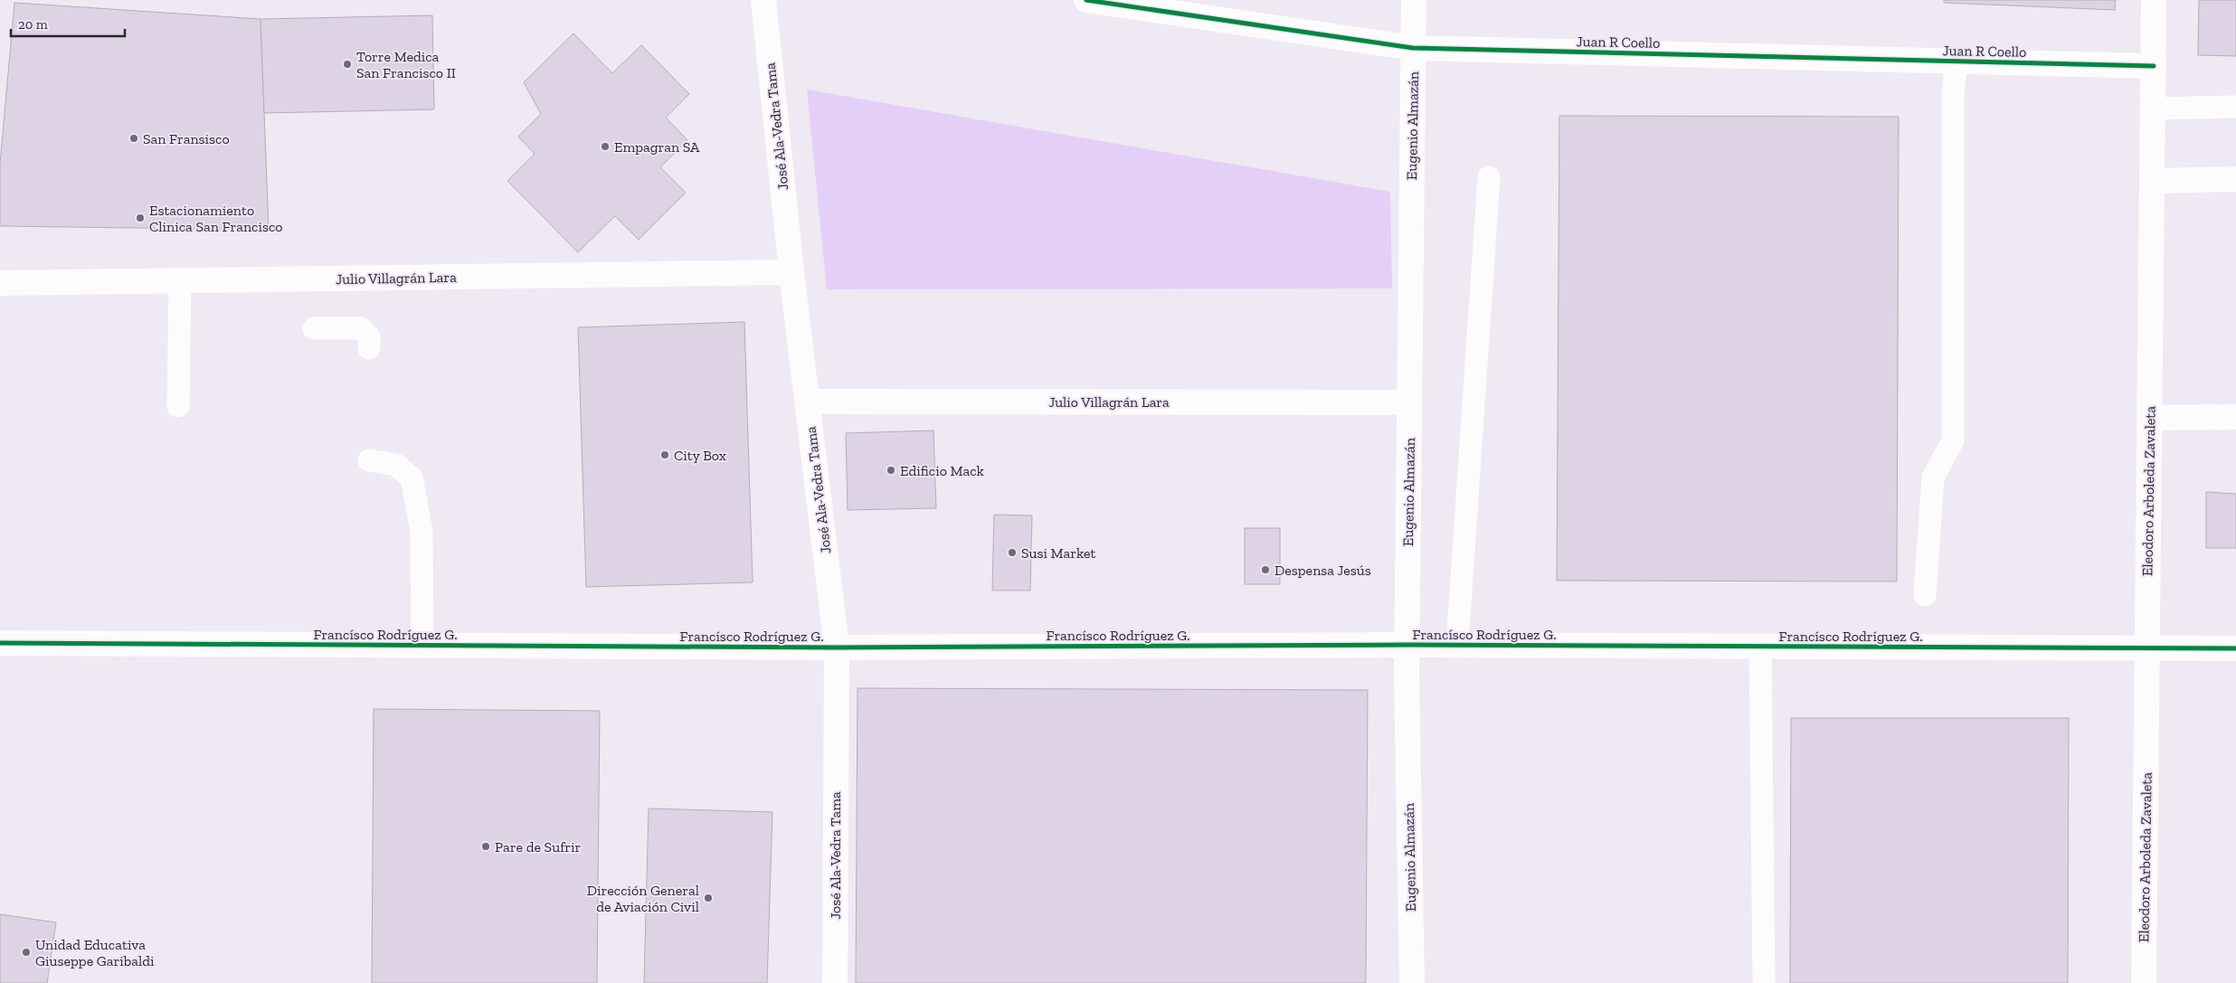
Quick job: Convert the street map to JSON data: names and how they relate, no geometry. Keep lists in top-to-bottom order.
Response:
{
  "streets": {
    "street": [
      "Juan R Coello",
      "Eugenio Almazán",
      "José Ala-Vedra Tama",
      "Julio Villagrán Lara",
      "Eleodoro Arboleda Zavaleta",
      "Francísco Rodríguez G."
    ]
  },
  "crossings": [
    ["Juan R Coello", "Eugenio Almazán"],
    ["Juan R Coello", "Eleodoro Arboleda Zavaleta"],
    ["Eugenio Almazán", "Julio Villagrán Lara"],
    ["Eugenio Almazán", "Francísco Rodríguez G."],
    ["José Ala-Vedra Tama", "Julio Villagrán Lara"],
    ["José Ala-Vedra Tama", "Francísco Rodríguez G."],
    ["Eleodoro Arboleda Zavaleta", "Francísco Rodríguez G."]
  ],
  "places": [
    "Torre Medica San Francisco II",
    "San Fransisco",
    "Empagran SA",
    "Estacionamiento Clinica San Francisco",
    "City Box",
    "Edificio Mack",
    "Susi Market",
    "Despensa Jesús",
    "Pare de Sufrir",
    "Dirección General de Aviación Civil",
    "Unidad Educativa Giuseppe Garibaldi"
  ],
  "scale_bar": "20 m"
}
